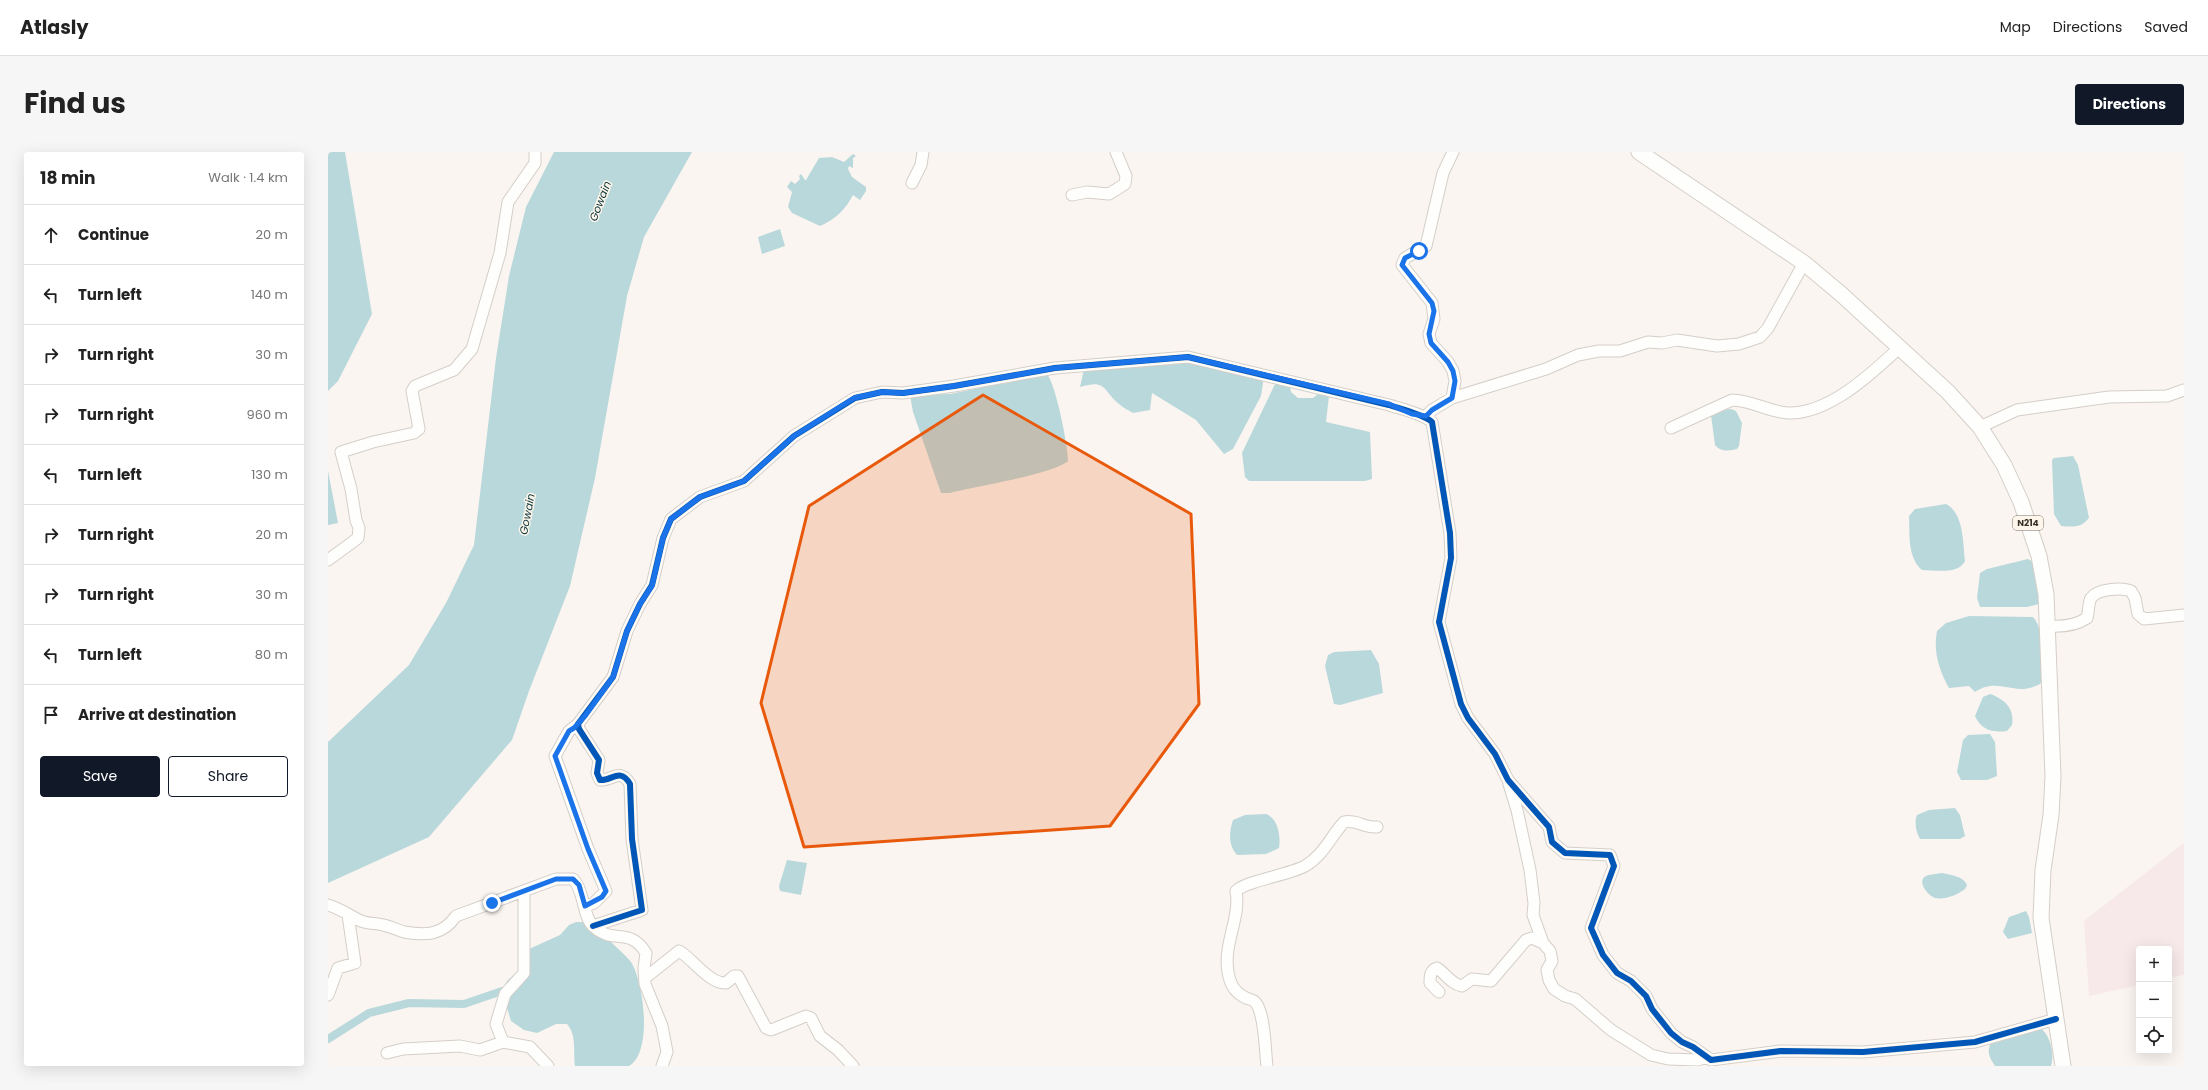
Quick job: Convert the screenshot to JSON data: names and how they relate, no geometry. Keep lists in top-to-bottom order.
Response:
{
  "streets": {
    "highway": ["N214"]
  },
  "water": ["Gowain"],
  "page": {
    "header": "Atlasly",
    "nav": ["Map", "Directions", "Saved"],
    "title": "Find us",
    "buttons": [
      "Directions",
      ["Save", "Share"]
    ],
    "heading": ["18 min", "Walk · 1.4 km"],
    "list": [
      ["Continue", "20 m"],
      ["Turn left", "140 m"],
      ["Turn right", "30 m"],
      ["Turn right", "960 m"],
      ["Turn left", "130 m"],
      ["Turn right", "20 m"],
      ["Turn right", "30 m"],
      ["Turn left", "80 m"],
      "Arrive at destination"
    ],
    "map_buttons": ["+", "−"]
  }
}
